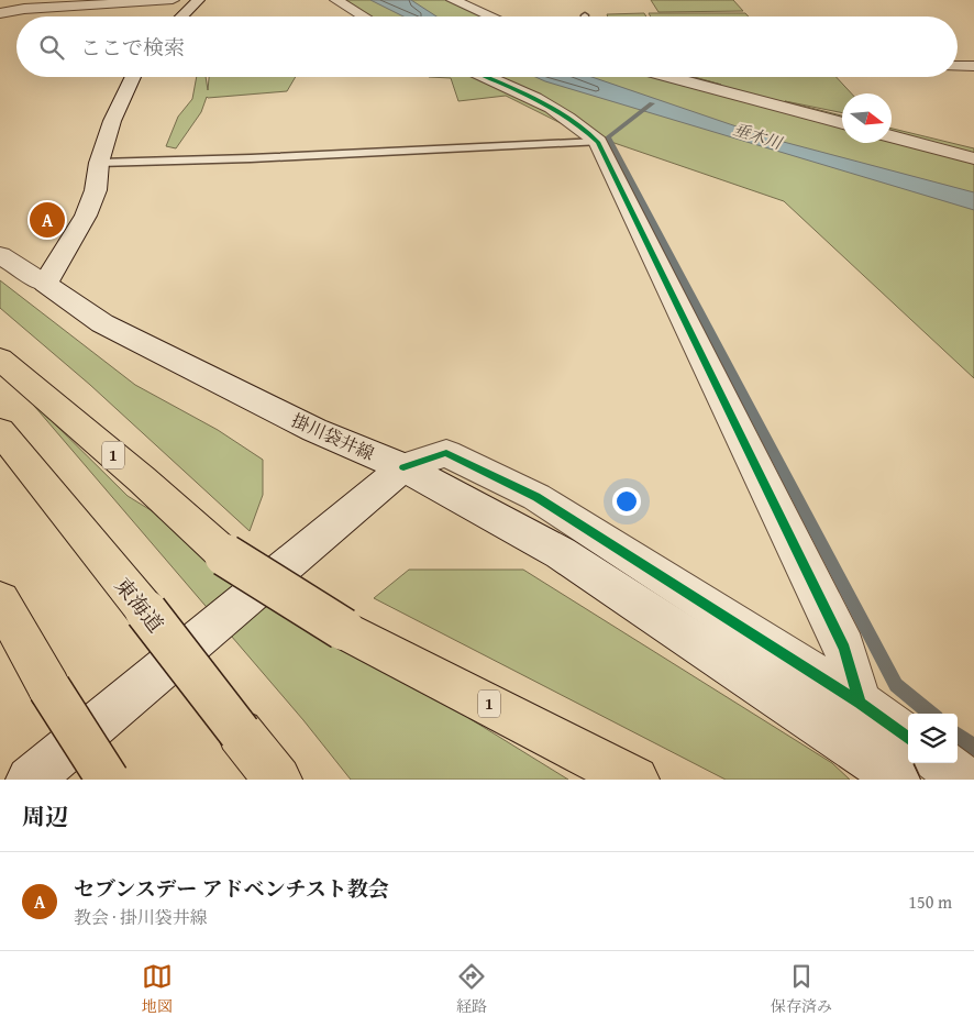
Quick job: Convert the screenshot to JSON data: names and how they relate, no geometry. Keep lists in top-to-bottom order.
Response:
{
  "streets": {
    "highway": ["1", "東海道"],
    "street": ["掛川袋井線"]
  },
  "water": ["垂木川"],
  "north": "right",
  "page": {
    "search": "ここで検索",
    "pins": "A",
    "heading": "周辺",
    "list": [
      {
        "mark": "A",
        "name": "セブンスデー アドベンチスト教会",
        "note": "教会 · 掛川袋井線",
        "value": "150 m"
      }
    ],
    "nav": ["地図", "経路", "保存済み"]
  }
}
